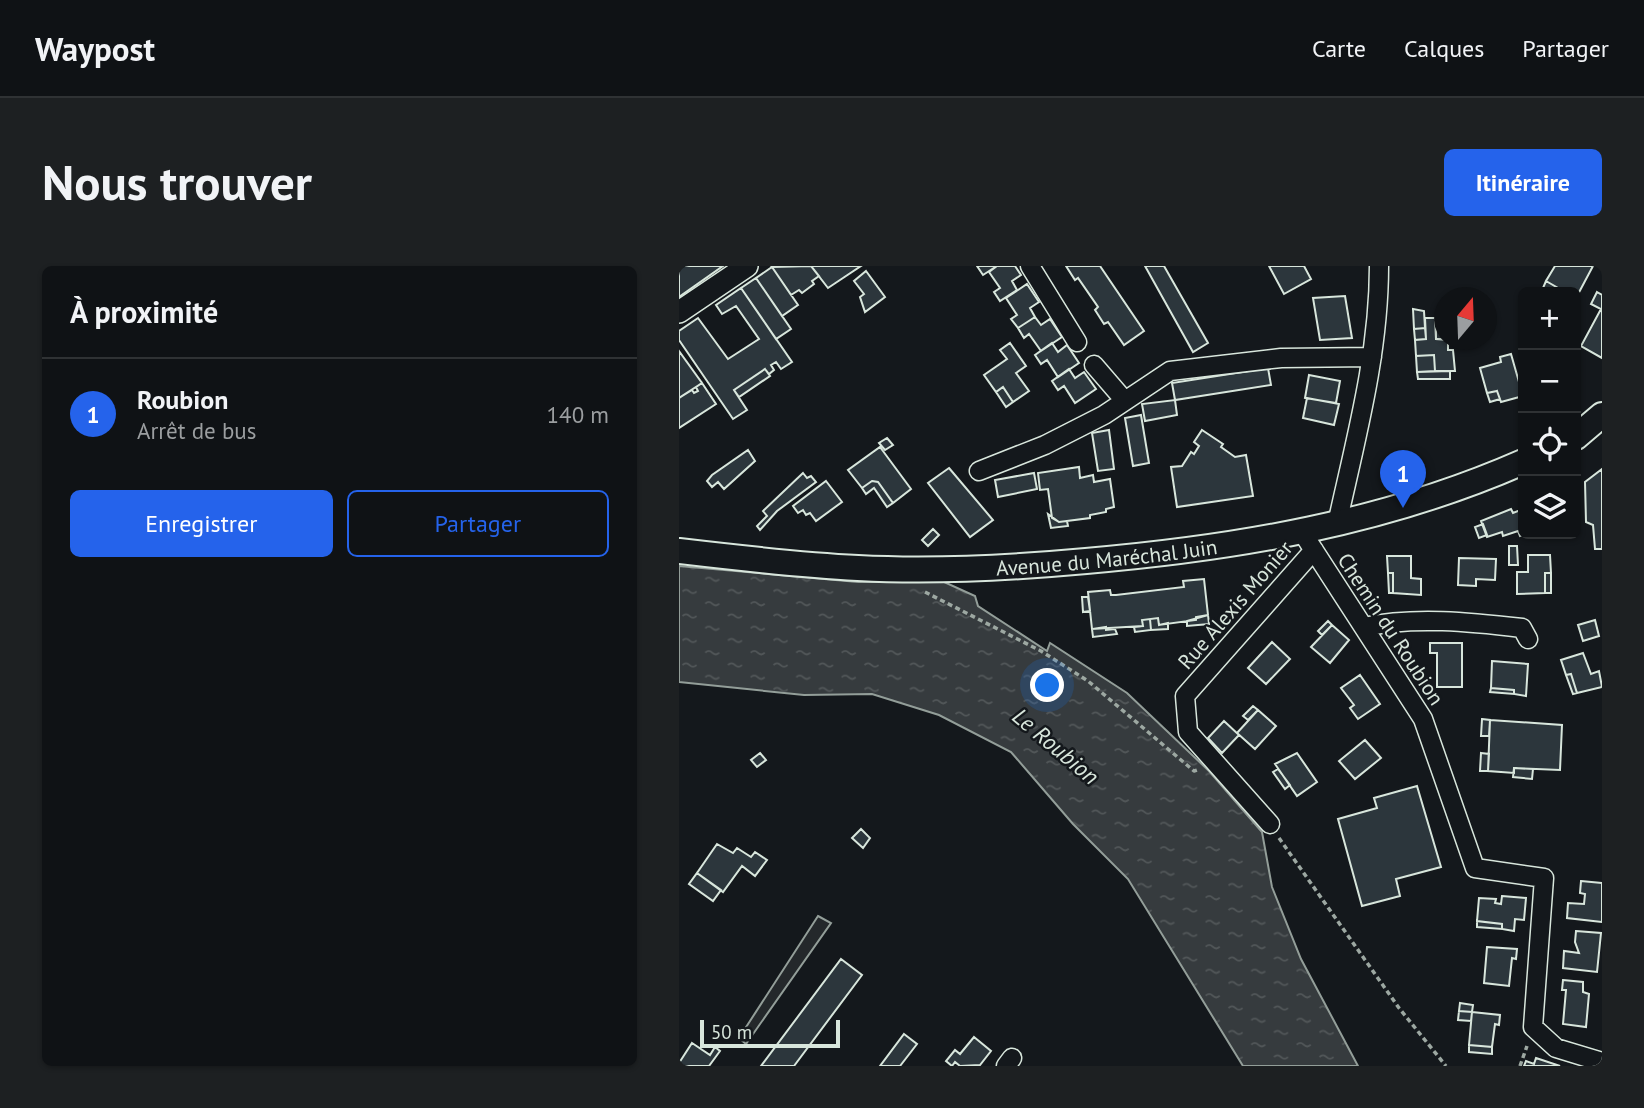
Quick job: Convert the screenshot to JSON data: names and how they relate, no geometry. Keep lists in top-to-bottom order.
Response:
{
  "streets": {
    "main road": ["Avenue du Maréchal Juin"],
    "street": ["Rue Alexis Monier", "Chemin du Roubion"]
  },
  "crossings": [
    ["Avenue du Maréchal Juin", "Rue Alexis Monier"],
    ["Avenue du Maréchal Juin", "Chemin du Roubion"],
    ["Rue Alexis Monier", "Chemin du Roubion"]
  ],
  "water": ["Le Roubion"],
  "scale_bar": "50 m",
  "north": "top",
  "page": {
    "header": "Waypost",
    "nav": ["Carte", "Calques", "Partager"],
    "buttons": [
      "Itinéraire",
      ["Enregistrer", "Partager"]
    ],
    "title": "Nous trouver",
    "heading": "À proximité",
    "map_buttons": ["+", "−"],
    "list": [
      {
        "mark": "1",
        "name": "Roubion",
        "note": "Arrêt de bus",
        "value": "140 m"
      }
    ],
    "pins": "1",
    "scale": "50 m"
  }
}
